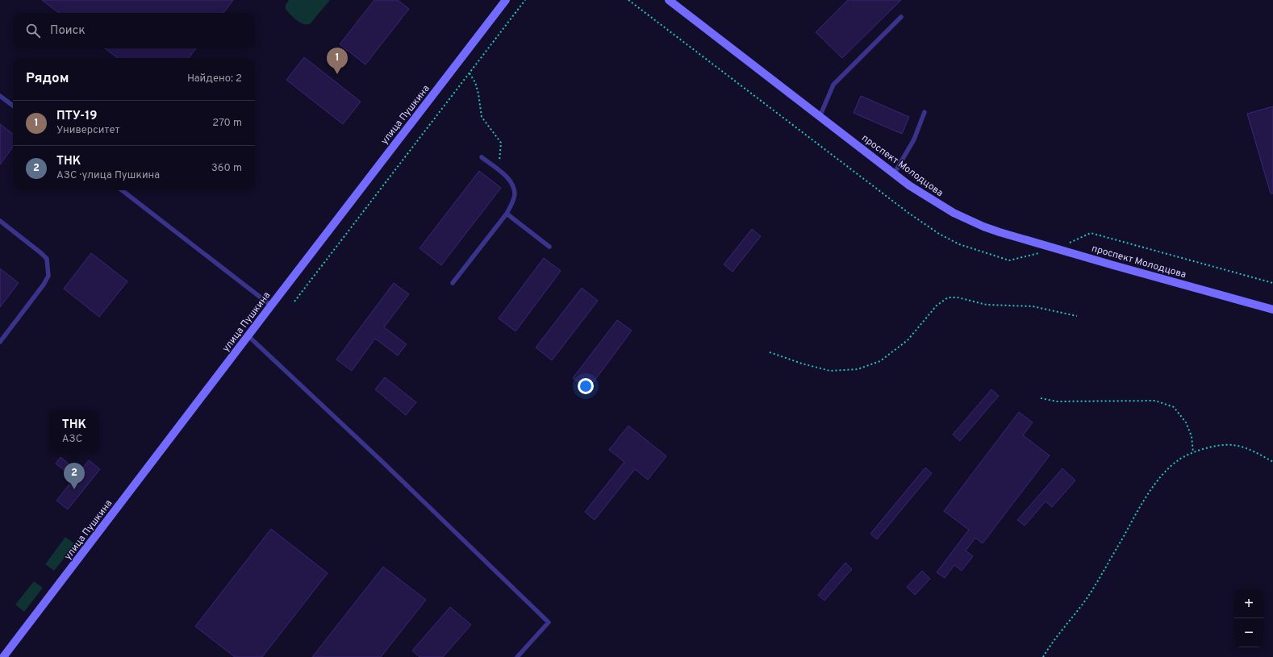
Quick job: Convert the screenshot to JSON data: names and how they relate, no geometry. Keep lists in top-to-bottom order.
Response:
{
  "streets": {
    "main road": ["улица Пушкина", "проспект Молодцова"]
  },
  "page": {
    "search": "Поиск",
    "pins": ["1", "2"],
    "heading": ["Рядом", "Найдено: 2"],
    "list": [
      {
        "mark": "1",
        "name": "ПТУ-19",
        "note": "Университет",
        "value": "270 m"
      },
      {
        "mark": "2",
        "name": "ТНК",
        "note": "АЗС · улица Пушкина",
        "value": "360 m"
      }
    ],
    "popup": ["ТНК", "АЗС"],
    "map_buttons": ["+", "−"]
  }
}
